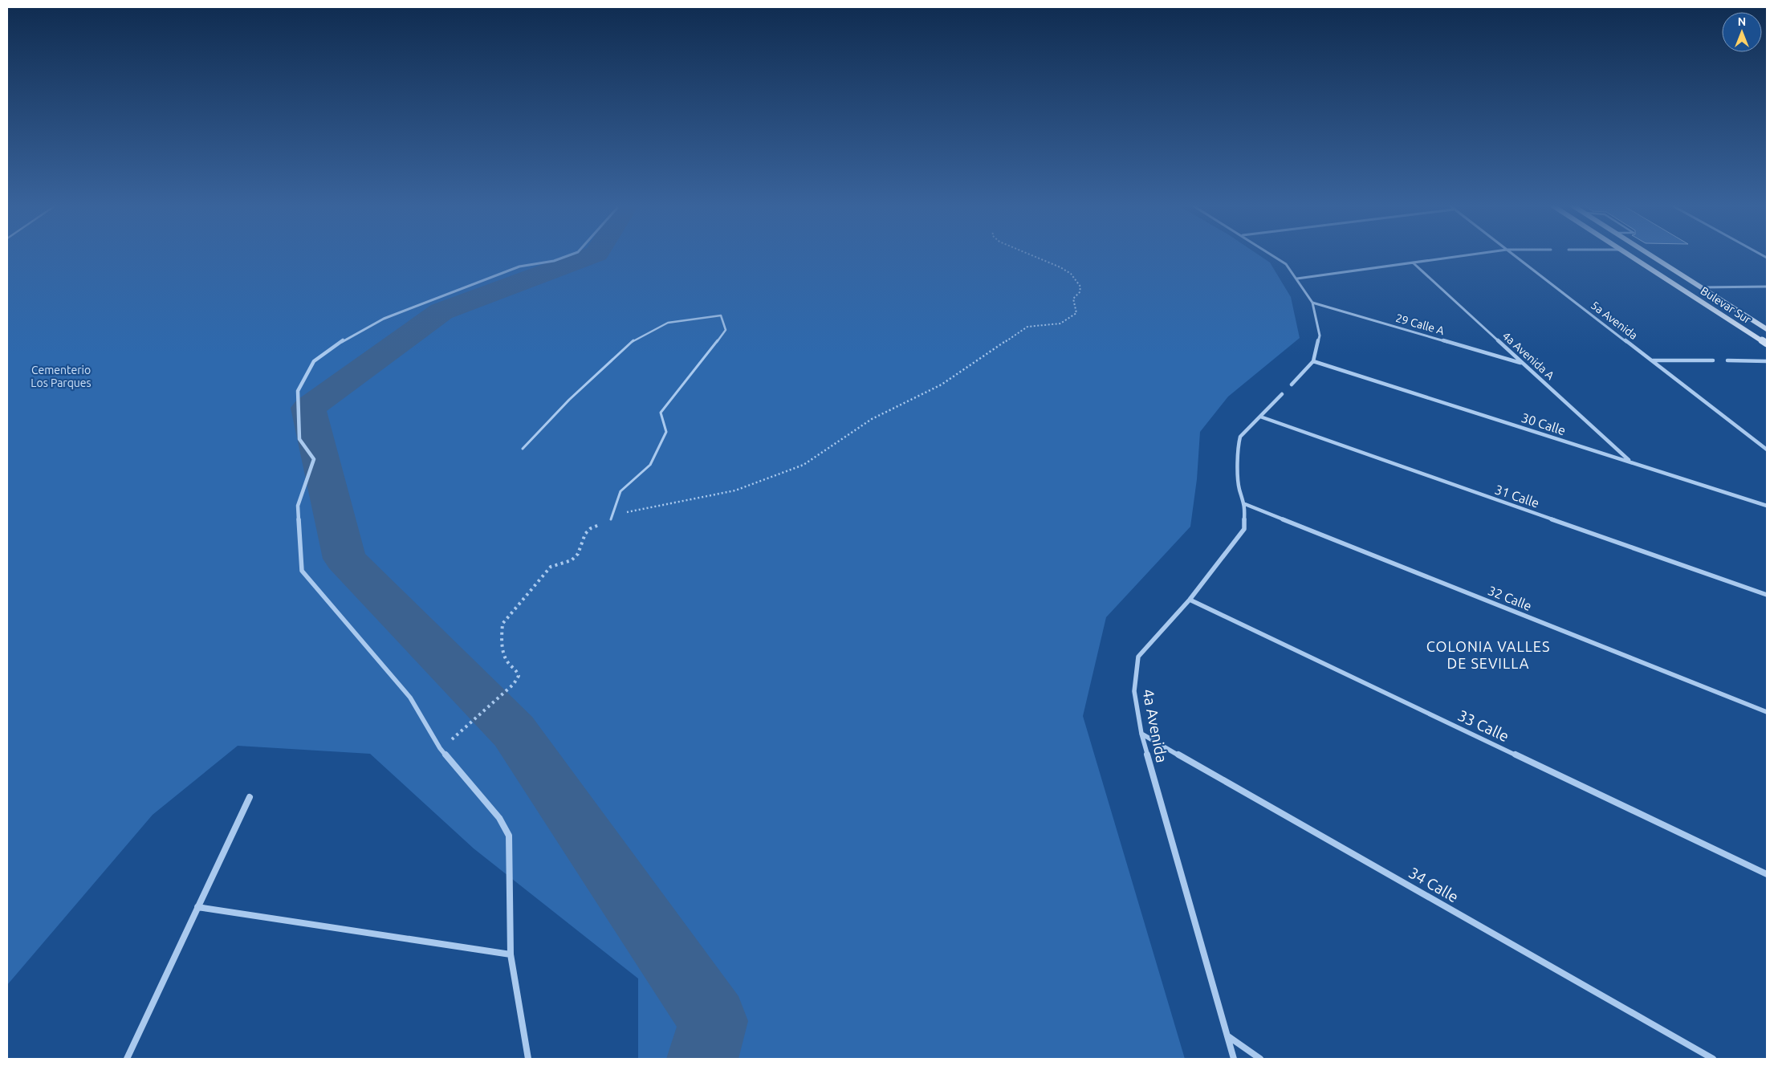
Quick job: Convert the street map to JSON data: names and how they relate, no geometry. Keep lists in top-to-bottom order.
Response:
{
  "streets": {
    "main road": ["Bulevar Sur"],
    "street": [
      "5a Avenida",
      "29 Calle A",
      "4a Avenida A",
      "30 Calle",
      "31 Calle",
      "32 Calle",
      "4a Avenida",
      "33 Calle",
      "34 Calle"
    ]
  },
  "crossings": [
    ["29 Calle A", "4a Avenida A"],
    ["4a Avenida A", "30 Calle"],
    ["31 Calle", "4a Avenida"],
    ["32 Calle", "4a Avenida"],
    ["4a Avenida", "33 Calle"],
    ["4a Avenida", "34 Calle"]
  ],
  "districts": ["COLONIA VALLES DE SEVILLA"],
  "parks": ["Cementerio Los Parques"],
  "north": "top"
}
